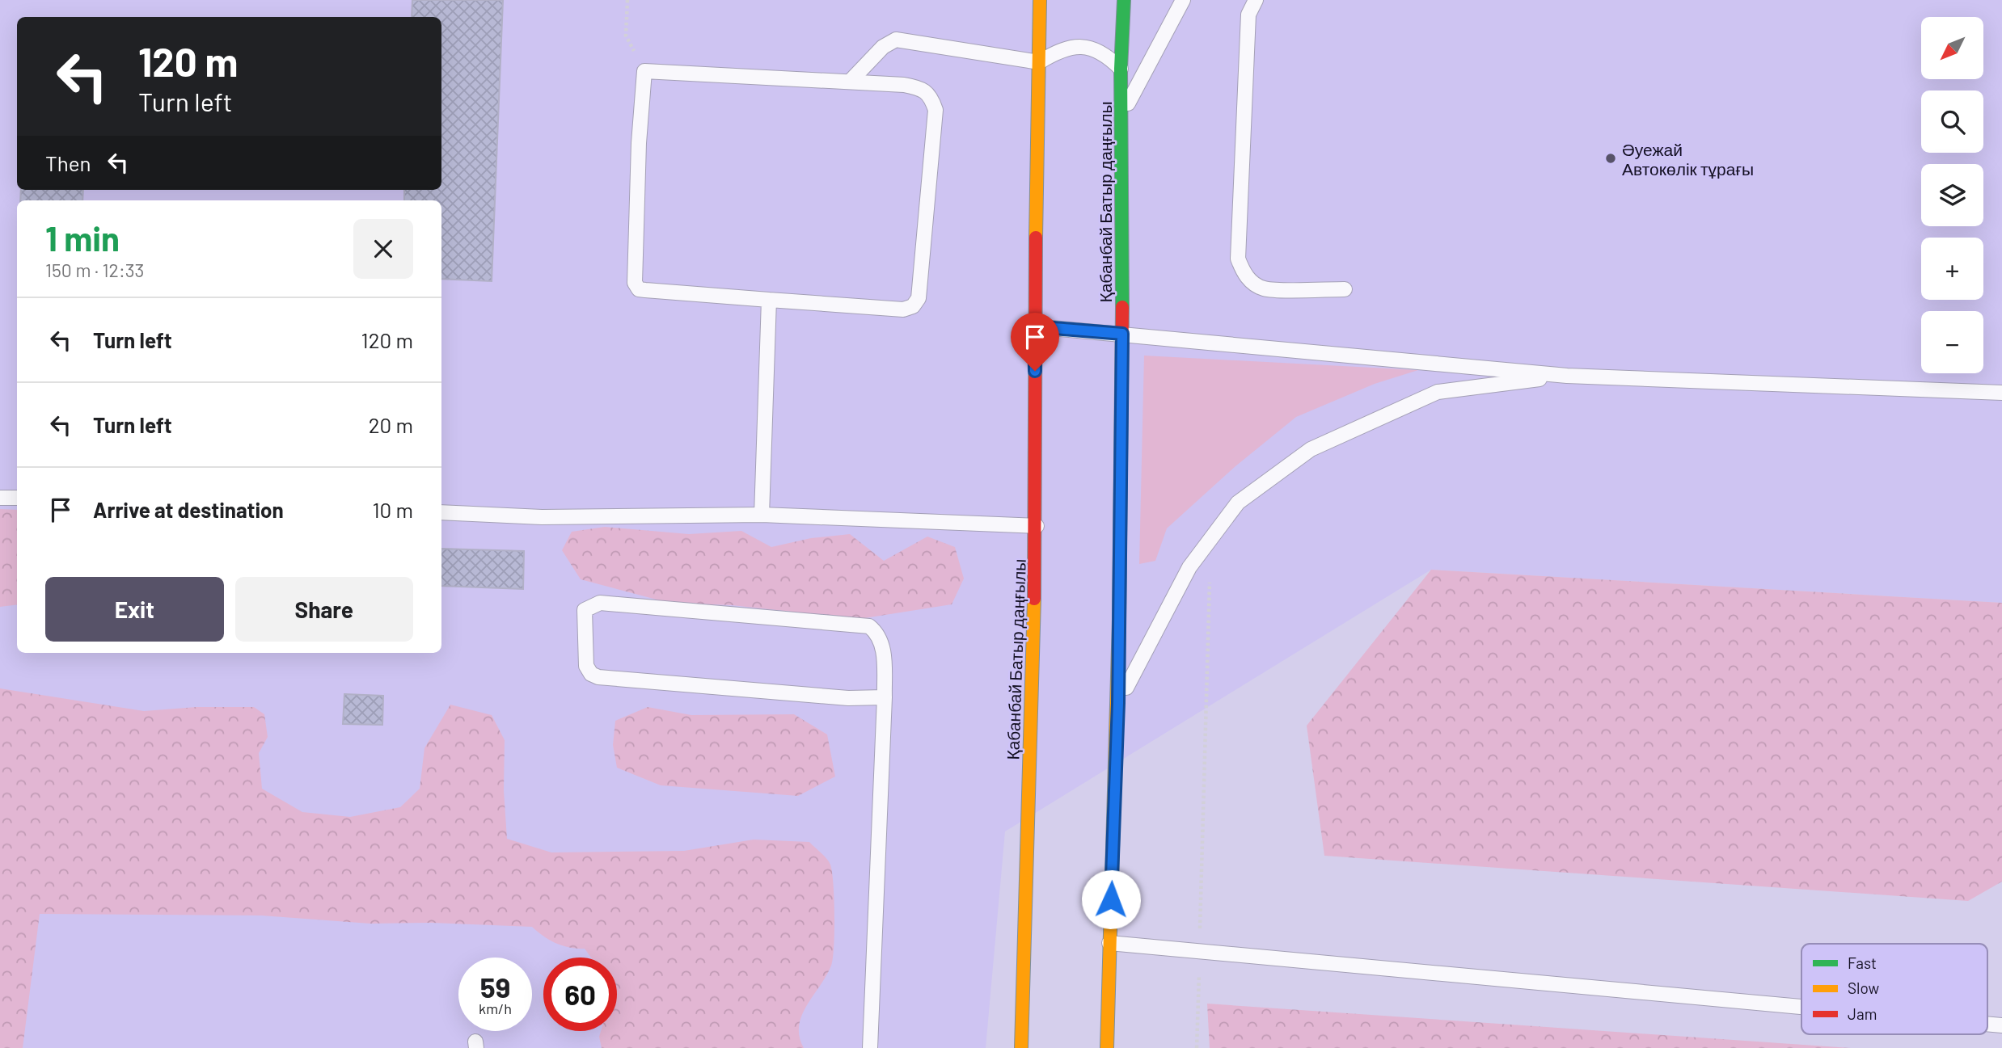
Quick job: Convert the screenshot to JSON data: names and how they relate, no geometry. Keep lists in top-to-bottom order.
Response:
{
  "streets": {
    "main road": ["Қабанбай Батыр даңғылы"]
  },
  "places": ["Әуежай Автокөлік тұрағы"],
  "legend": ["Fast", "Slow", "Jam"],
  "north": "bottom left",
  "page": {
    "map_buttons": ["+", "−"],
    "turn": ["120 m", "Turn left"],
    "then": "Then",
    "heading": ["1 min", "150 m · 12:33"],
    "list": [
      {
        "name": "Turn left",
        "value": "120 m"
      },
      {
        "name": "Turn left",
        "value": "20 m"
      },
      {
        "name": "Arrive at destination",
        "value": "10 m"
      }
    ],
    "buttons": ["Exit", "Share"],
    "speed": "59 km/h",
    "limit": "60"
  }
}
